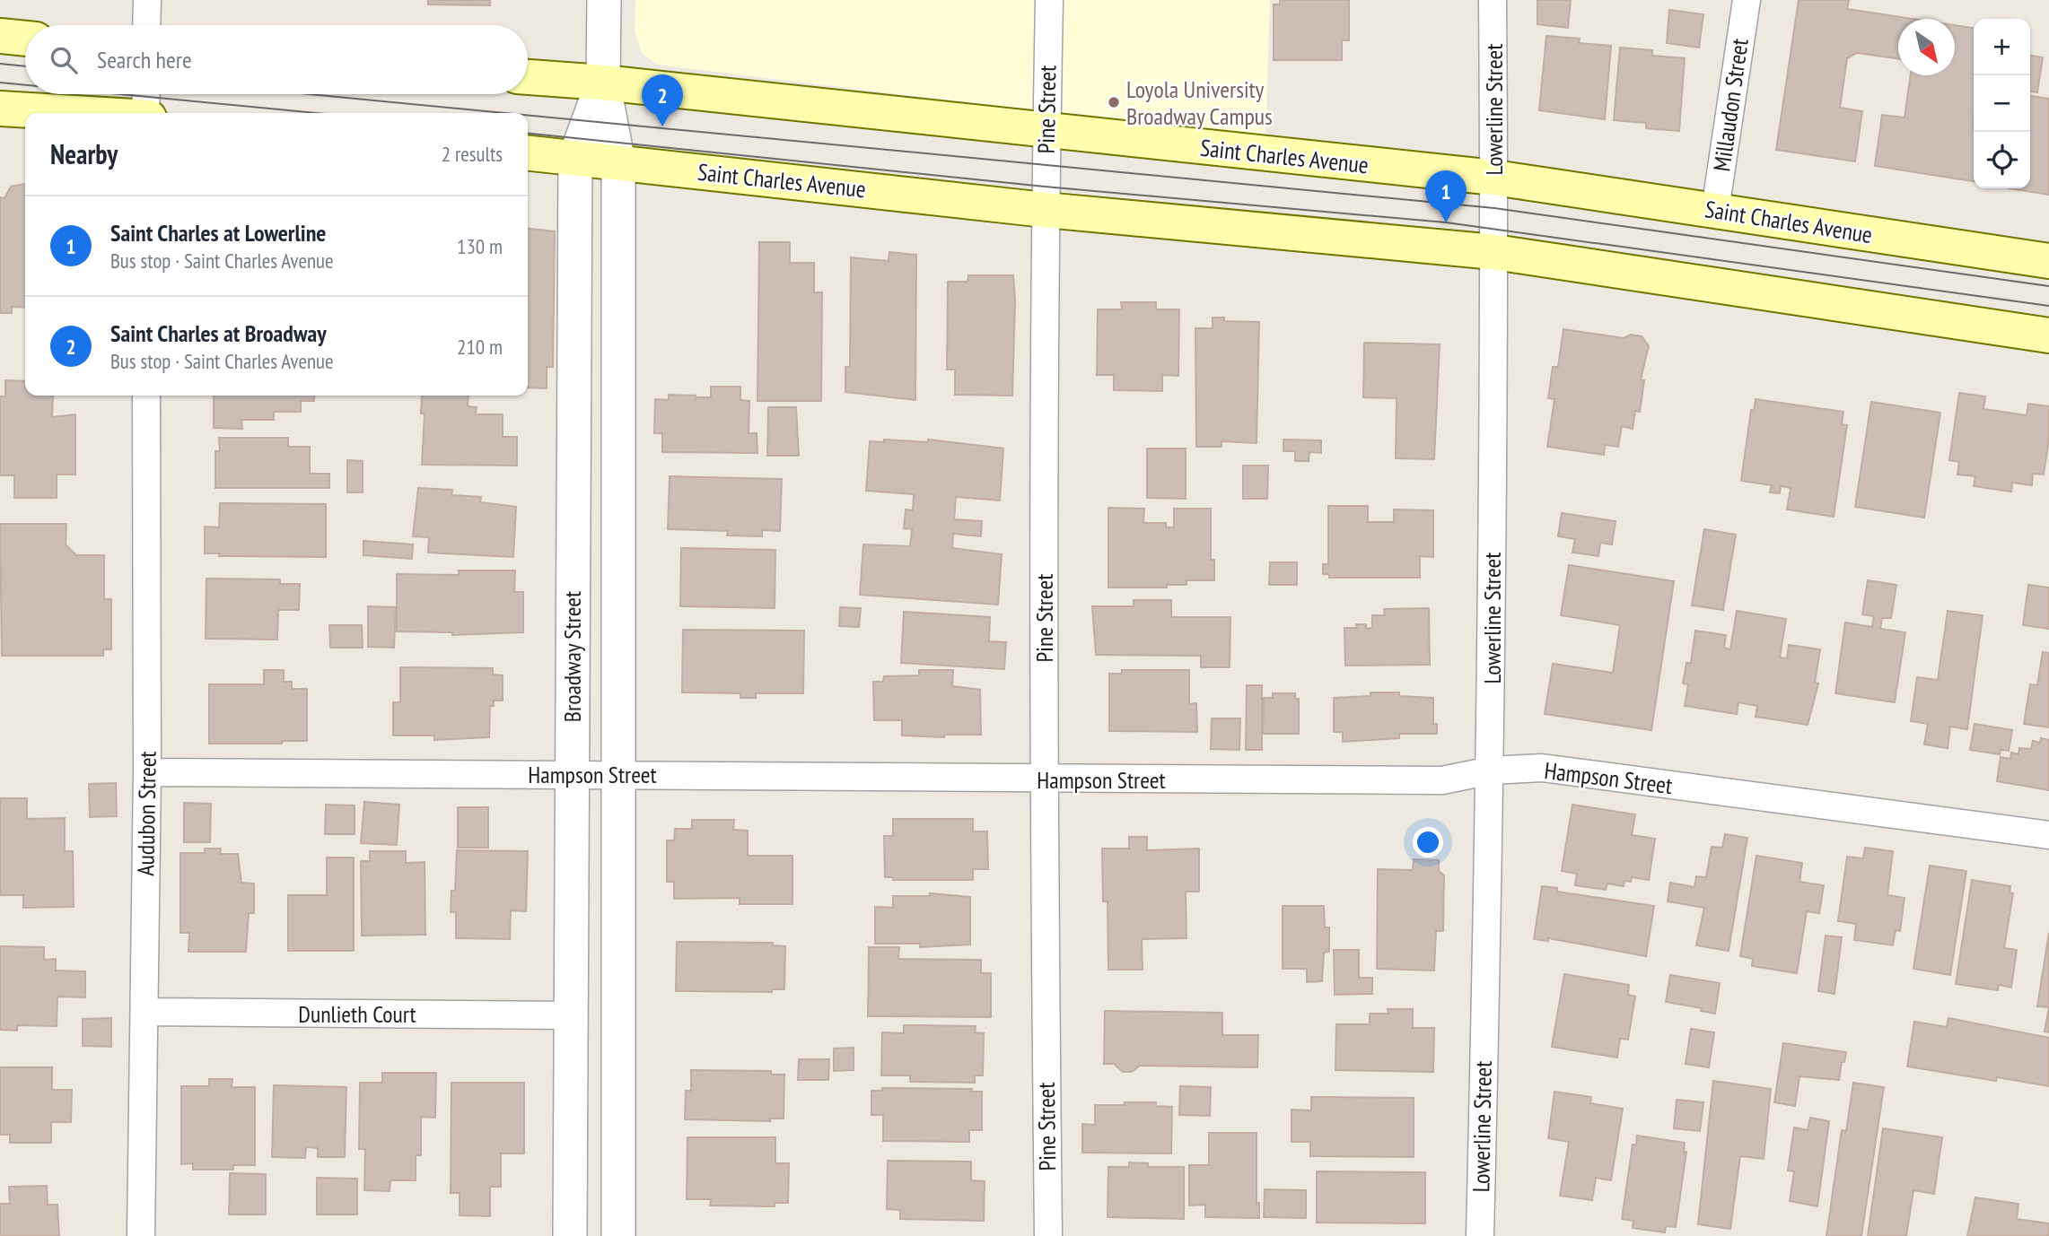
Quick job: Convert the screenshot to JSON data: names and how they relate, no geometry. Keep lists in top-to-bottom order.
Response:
{
  "streets": {
    "main road": ["Saint Charles Avenue"],
    "street": [
      "Millaudon Street",
      "Pine Street",
      "Lowerline Street",
      "Broadway Street",
      "Hampson Street",
      "Audubon Street",
      "Dunlieth Court"
    ]
  },
  "crossings": [
    ["Millaudon Street", "Saint Charles Avenue"],
    ["Pine Street", "Saint Charles Avenue"],
    ["Pine Street", "Hampson Street"],
    ["Lowerline Street", "Saint Charles Avenue"],
    ["Lowerline Street", "Hampson Street"],
    ["Saint Charles Avenue", "Broadway Street"],
    ["Broadway Street", "Hampson Street"],
    ["Broadway Street", "Dunlieth Court"],
    ["Hampson Street", "Audubon Street"],
    ["Audubon Street", "Dunlieth Court"]
  ],
  "places": ["Loyola University Broadway Campus"],
  "north": "bottom right",
  "page": {
    "map_buttons": ["+", "−"],
    "search": "Search here",
    "pins": ["2", "1"],
    "heading": ["Nearby", "2 results"],
    "list": [
      {
        "mark": "1",
        "name": "Saint Charles at Lowerline",
        "note": "Bus stop · Saint Charles Avenue",
        "value": "130 m"
      },
      {
        "mark": "2",
        "name": "Saint Charles at Broadway",
        "note": "Bus stop · Saint Charles Avenue",
        "value": "210 m"
      }
    ]
  }
}
